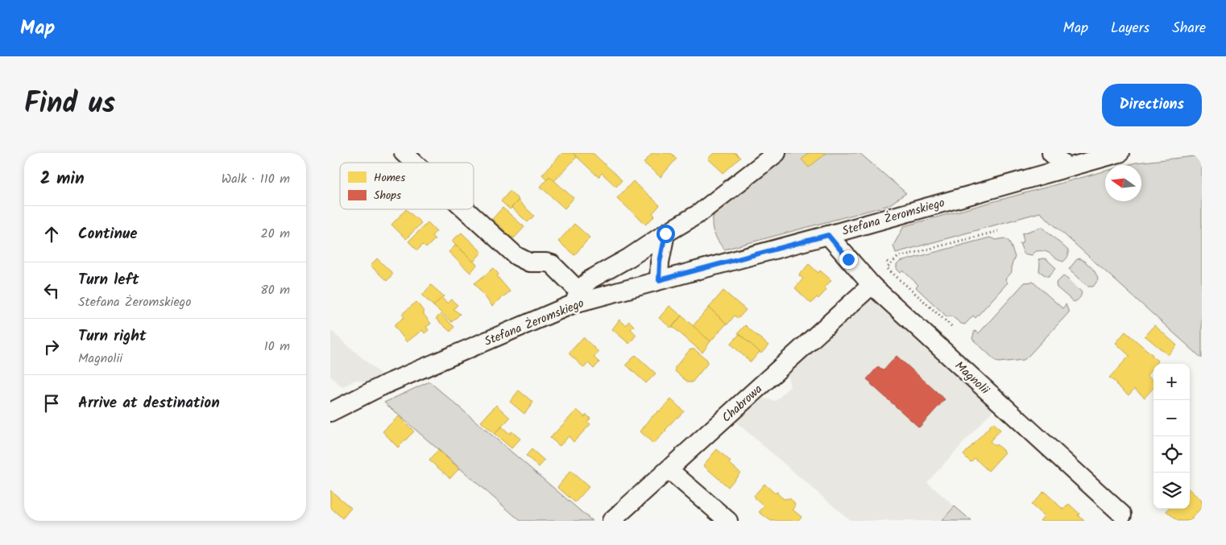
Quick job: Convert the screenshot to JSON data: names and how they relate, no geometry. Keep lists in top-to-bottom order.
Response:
{
  "streets": {
    "street": ["Stefana Żeromskiego", "Magnolii", "Chabrowa"]
  },
  "crossings": [
    ["Stefana Żeromskiego", "Magnolii"],
    ["Magnolii", "Chabrowa"]
  ],
  "legend": ["Homes", "Shops"],
  "north": "left",
  "page": {
    "header": "Map",
    "nav": ["Map", "Layers", "Share"],
    "title": "Find us",
    "buttons": "Directions",
    "heading": ["2 min", "Walk · 110 m"],
    "list": [
      ["Continue", "20 m"],
      ["Turn left", "Stefana Żeromskiego", "80 m"],
      ["Turn right", "Magnolii", "10 m"],
      "Arrive at destination"
    ],
    "map_buttons": ["+", "−"]
  }
}
